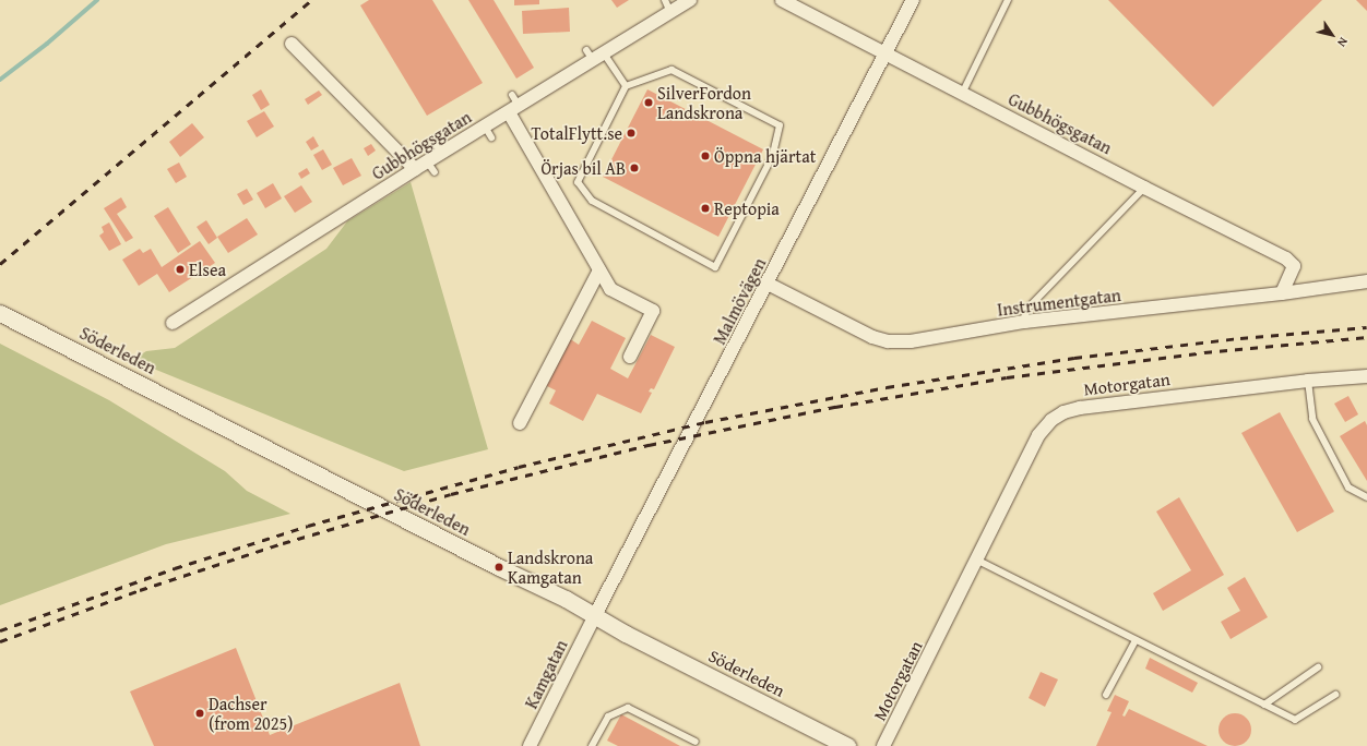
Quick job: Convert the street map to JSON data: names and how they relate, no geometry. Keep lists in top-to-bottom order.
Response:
{
  "streets": {
    "street": [
      "Gubbhögsgatan",
      "Malmövägen",
      "Instrumentgatan",
      "Söderleden",
      "Motorgatan",
      "Kamgatan"
    ]
  },
  "crossings": [
    ["Gubbhögsgatan", "Malmövägen"],
    ["Gubbhögsgatan", "Instrumentgatan"],
    ["Malmövägen", "Instrumentgatan"],
    ["Malmövägen", "Söderleden"],
    ["Malmövägen", "Kamgatan"],
    ["Söderleden", "Kamgatan"]
  ],
  "places": [
    "SilverFordon Landskrona",
    "TotalFlytt.se",
    "Öppna hjärtat",
    "Örjas bil AB",
    "Reptopia",
    "Elsea",
    "Landskrona Kamgatan",
    "Dachser (from 2025)"
  ],
  "north": "bottom right"
}
